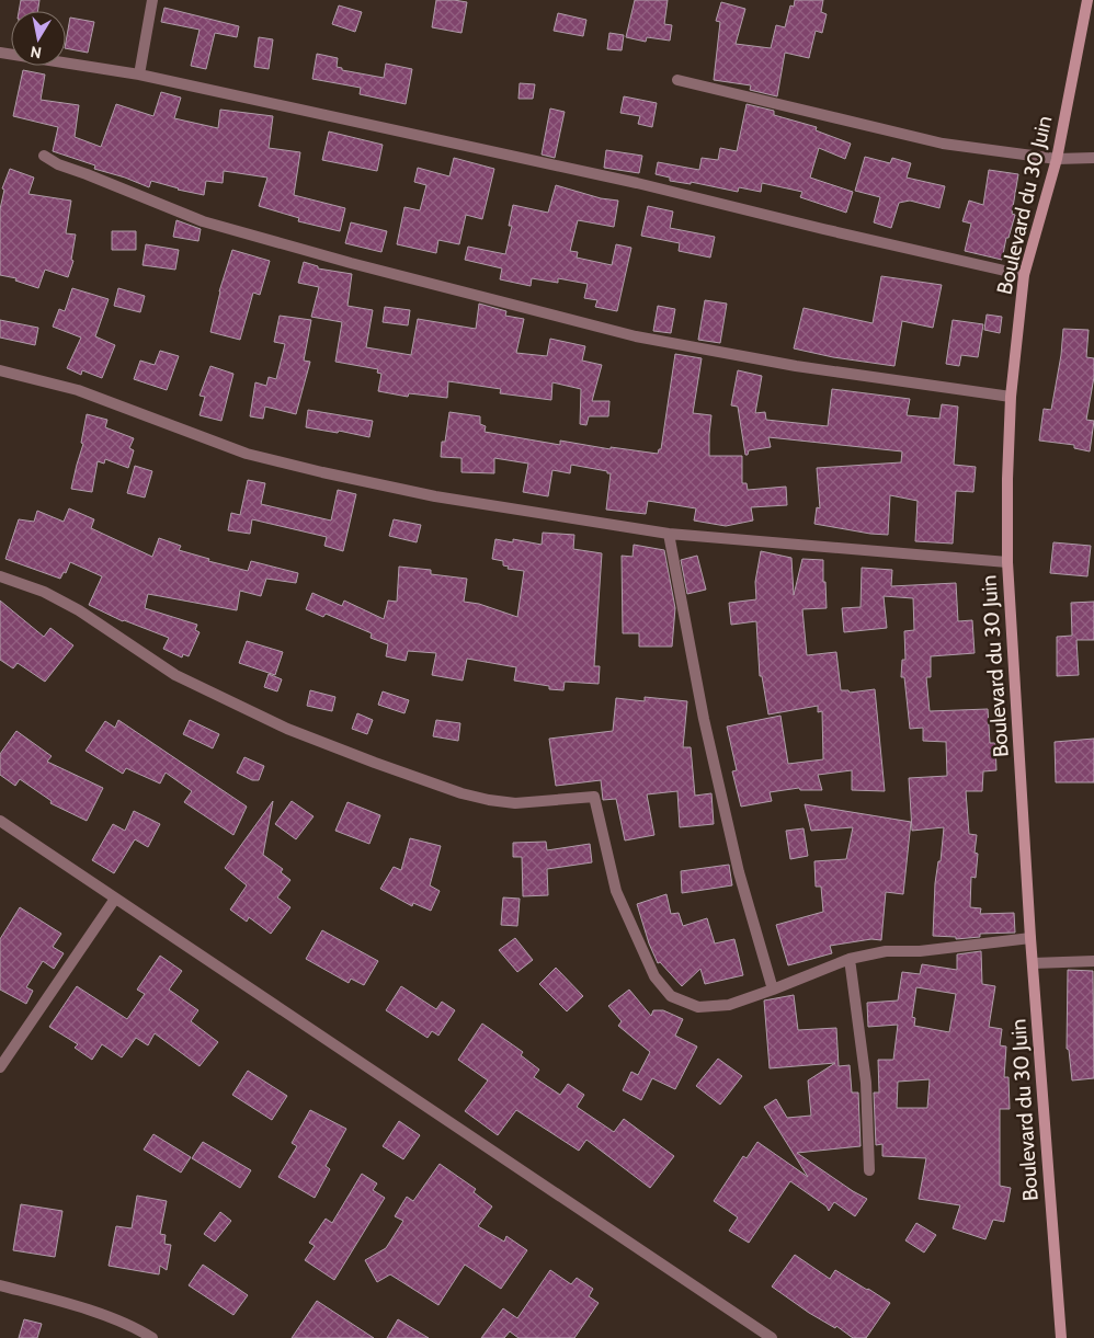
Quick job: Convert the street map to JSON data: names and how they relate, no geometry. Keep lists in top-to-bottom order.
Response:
{
  "streets": {
    "street": ["Boulevard du 30 Juin"]
  },
  "north": "bottom"
}
